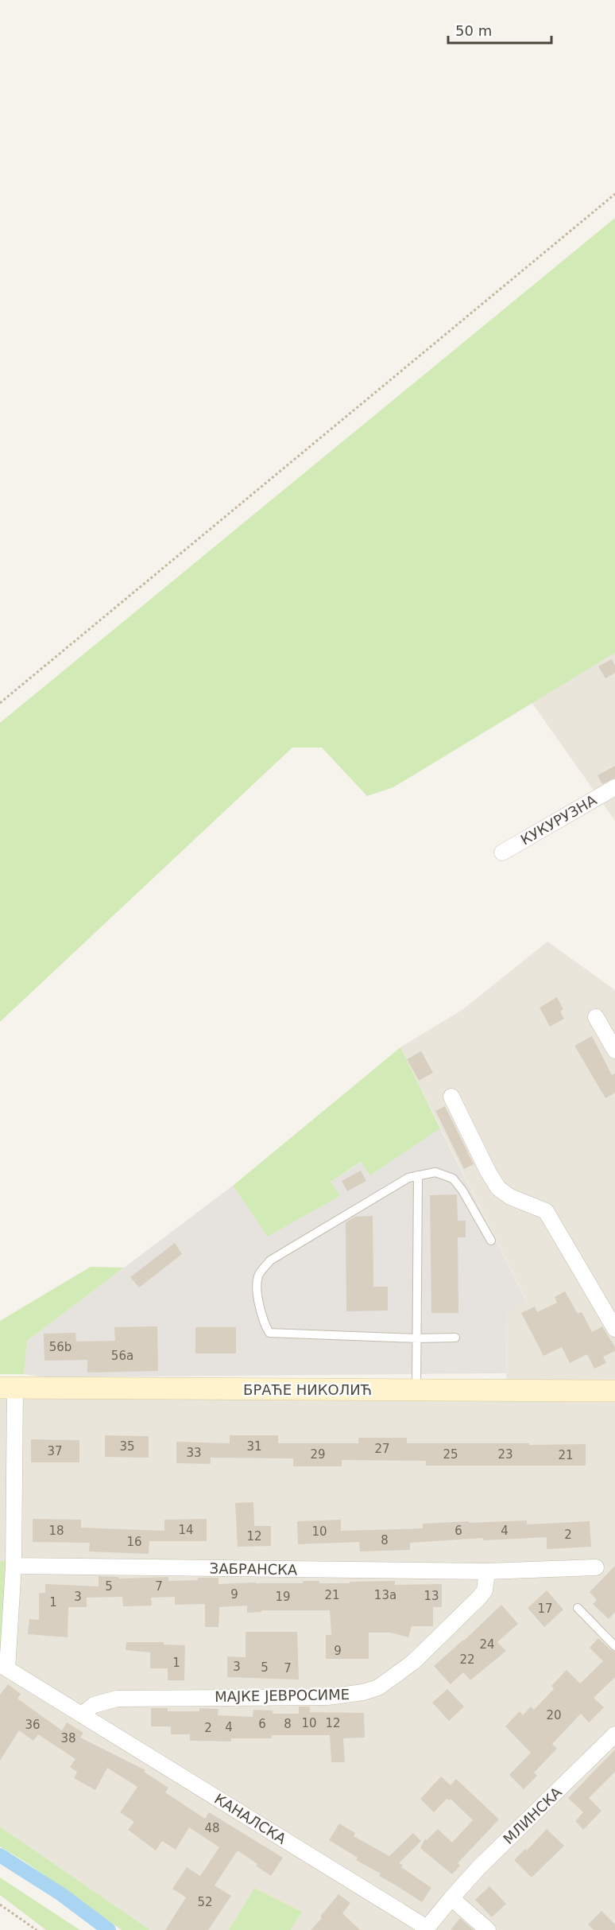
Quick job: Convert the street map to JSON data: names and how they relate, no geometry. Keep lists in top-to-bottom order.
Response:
{
  "streets": {
    "main road": ["БРАЋЕ НИКОЛИЋ"],
    "street": [
      "КУКУРУЗНА",
      "ЗАБРАНСКА",
      "МАЈКЕ ЈЕВРОСИМЕ",
      "МЛИНСКА",
      "КАНАЛСКА"
    ]
  },
  "crossings": [
    ["ЗАБРАНСКА", "МАЈКЕ ЈЕВРОСИМЕ"],
    ["МАЈКЕ ЈЕВРОСИМЕ", "КАНАЛСКА"],
    ["МЛИНСКА", "КАНАЛСКА"]
  ],
  "house_numbers": [
    "56b",
    "56a",
    "35",
    "31",
    "27",
    "37",
    "33",
    "29",
    "25",
    "23",
    "21",
    "14",
    "18",
    "6",
    "4",
    "10",
    "2",
    "12",
    "8",
    "16",
    "5",
    "7",
    "9",
    "21",
    "13a",
    "13",
    "3",
    "19",
    "1",
    "17",
    "24",
    "9",
    "22",
    "1",
    "3",
    "5",
    "7",
    "20",
    "10",
    "12",
    "6",
    "8",
    "36",
    "4",
    "2",
    "38",
    "48",
    "52"
  ],
  "scale_bar": "50 m"
}
